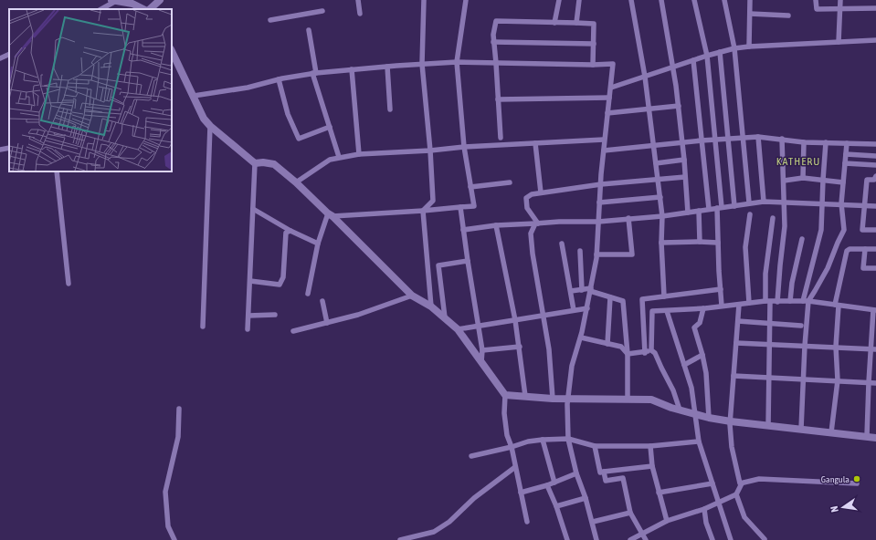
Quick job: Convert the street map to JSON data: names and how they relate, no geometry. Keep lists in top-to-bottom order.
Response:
{
  "districts": ["KATHERU"],
  "places": ["Gangula"],
  "north": "left"
}
